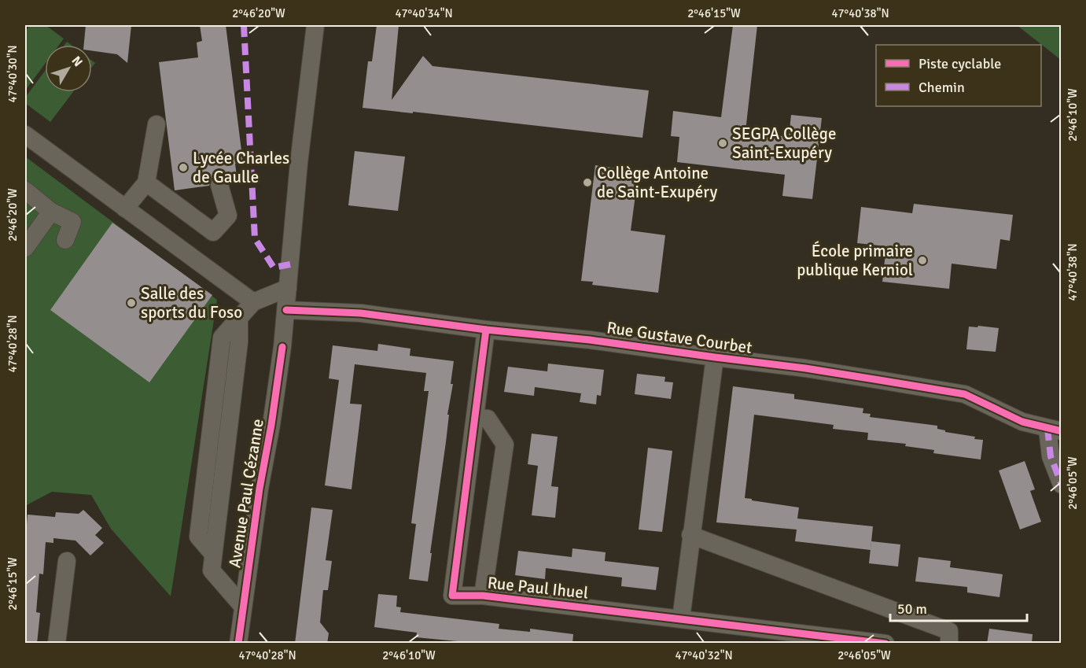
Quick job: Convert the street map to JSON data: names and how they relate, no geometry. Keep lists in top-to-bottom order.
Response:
{
  "streets": {
    "street": ["Rue Gustave Courbet", "Avenue Paul Cézanne", "Rue Paul Ihuel"]
  },
  "crossings": [
    ["Rue Gustave Courbet", "Avenue Paul Cézanne"],
    ["Rue Gustave Courbet", "Rue Paul Ihuel"]
  ],
  "places": [
    "SEGPA Collège Saint-Exupéry",
    "Lycée Charles de Gaulle",
    "Collège Antoine de Saint-Exupéry",
    "École primaire publique Kerniol",
    "Salle des sports du Foso"
  ],
  "legend": ["Piste cyclable", "Chemin"],
  "scale_bar": "50 m",
  "north": "top right",
  "coordinates": [
    "2°46'20\"W",
    "47°40'34\"N",
    "2°46'15\"W",
    "47°40'38\"N",
    "47°40'30\"N",
    "2°46'10\"W",
    "47°40'28\"N",
    "2°46'05\"W",
    "47°40'32\"N"
  ]
}
